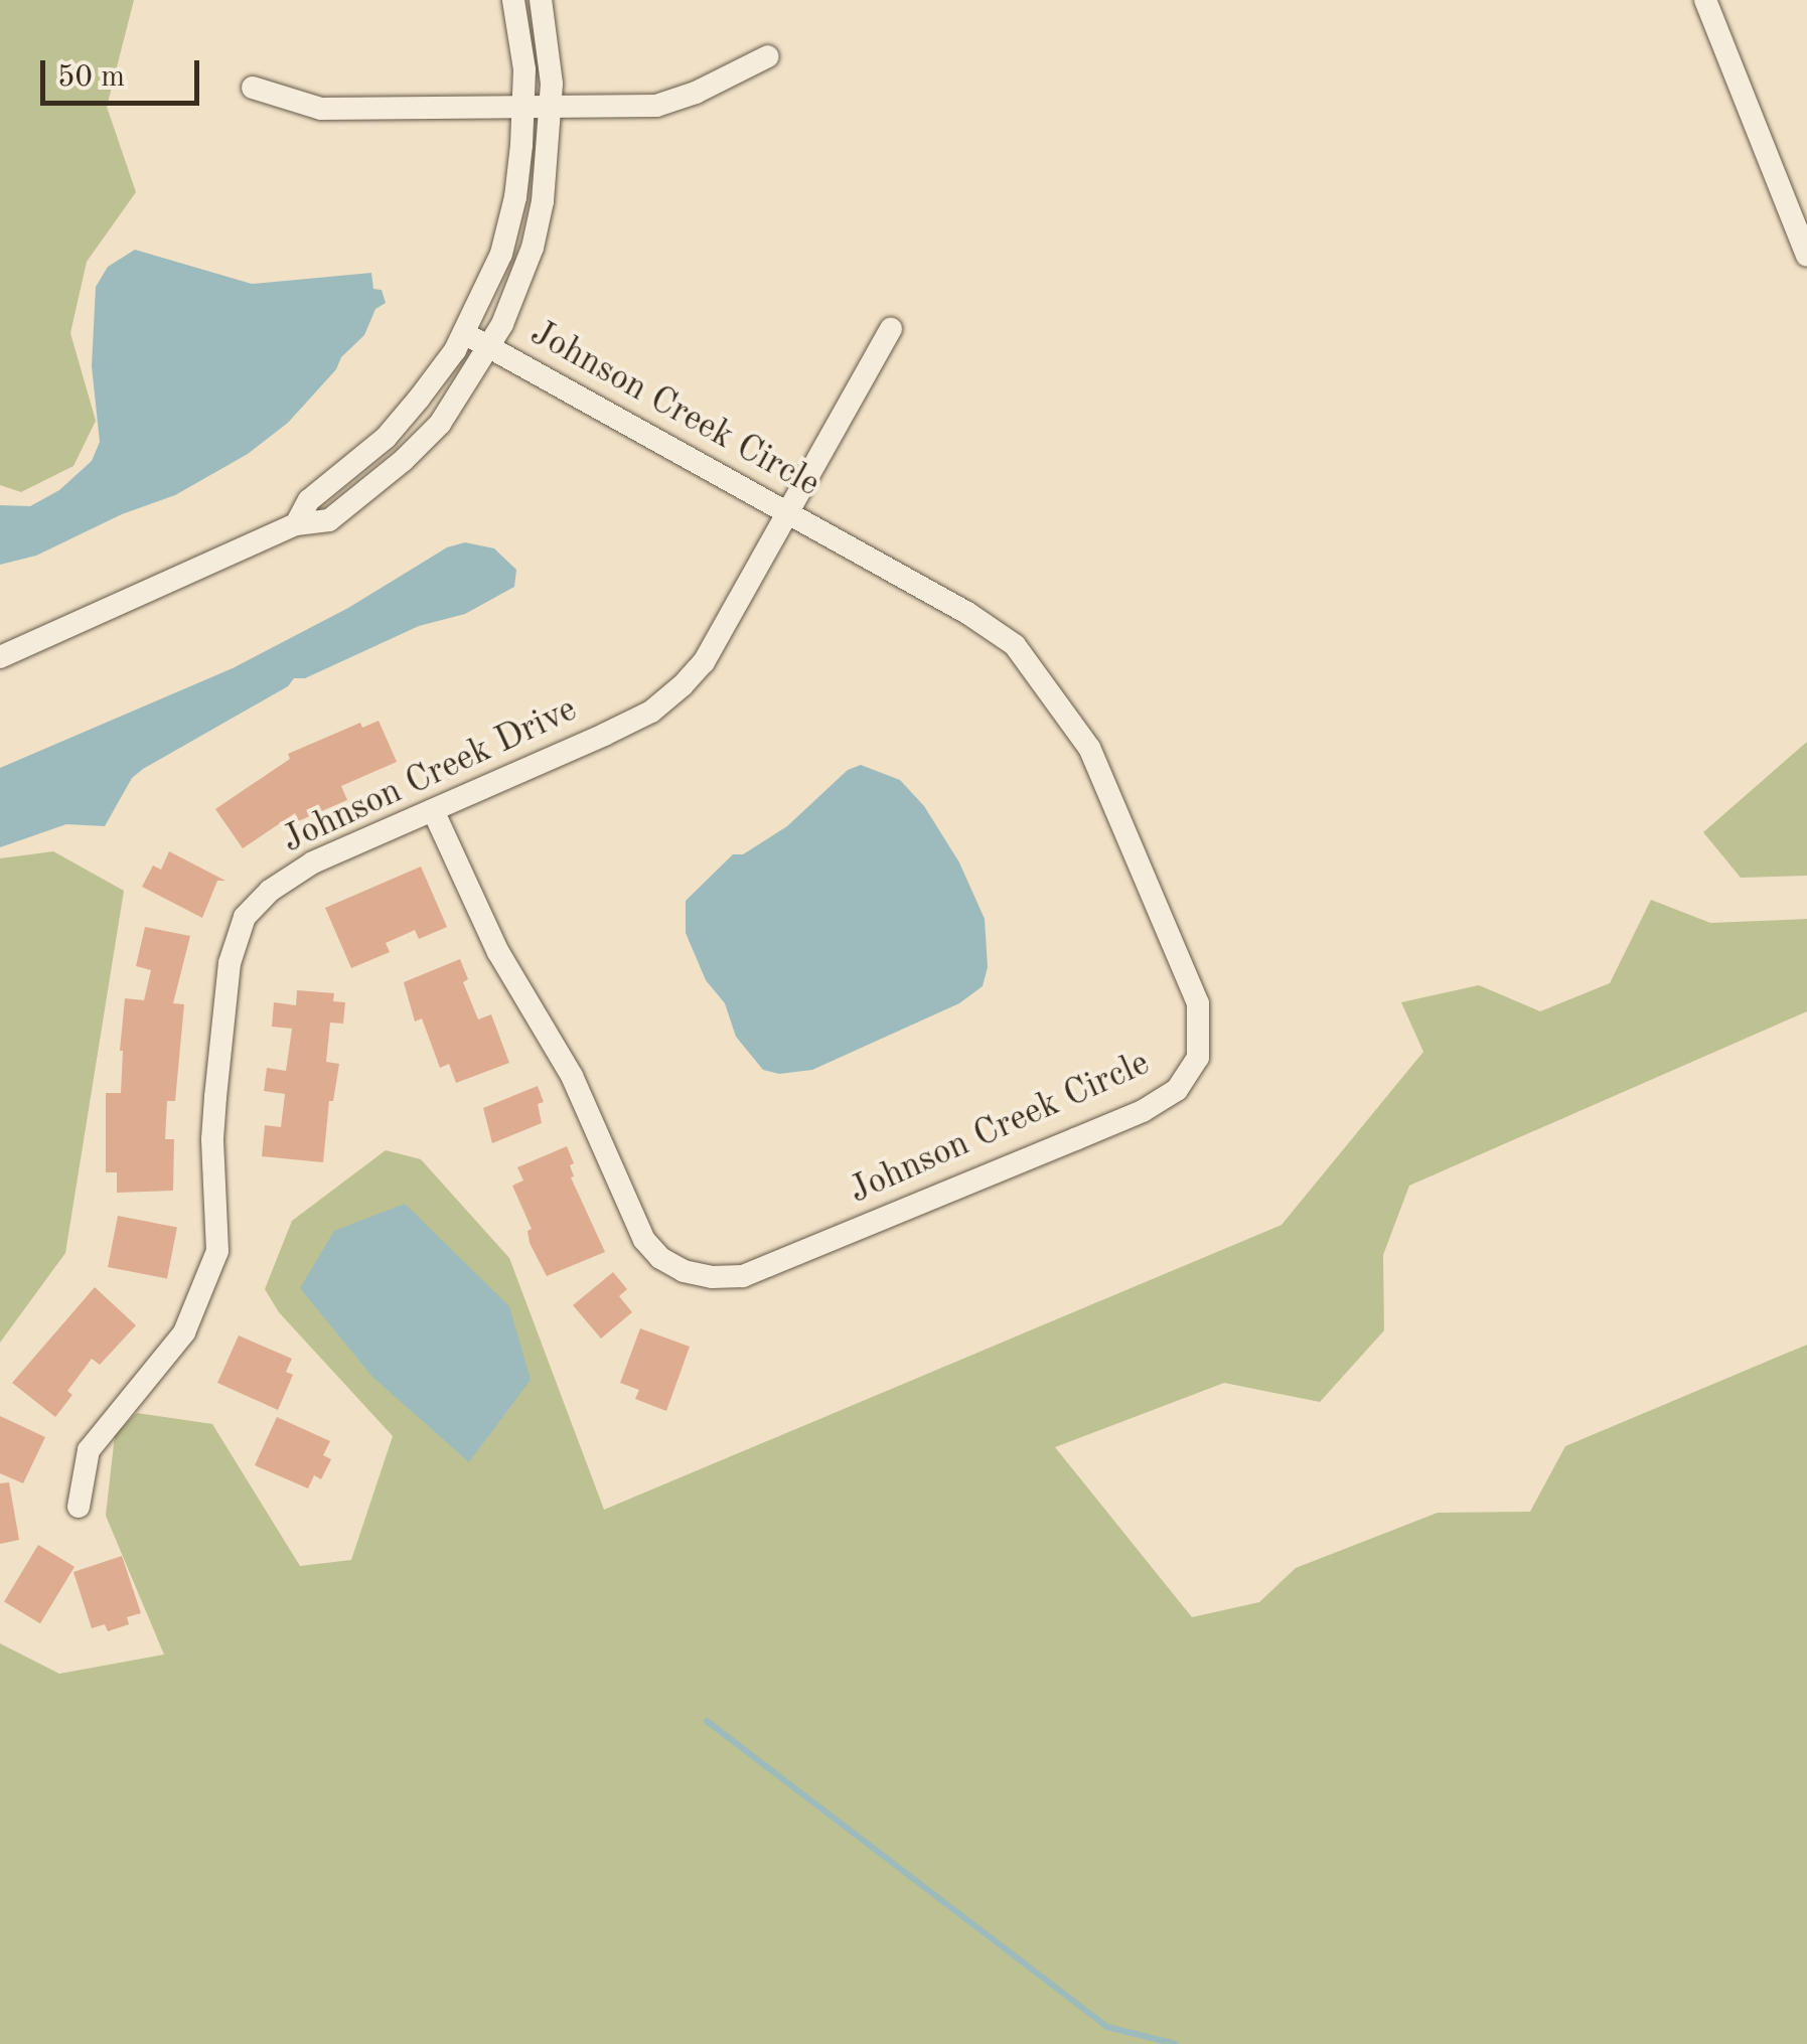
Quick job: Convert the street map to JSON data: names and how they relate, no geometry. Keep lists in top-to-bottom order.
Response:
{
  "streets": {
    "street": ["Johnson Creek Circle", "Johnson Creek Drive"]
  },
  "crossings": [
    ["Johnson Creek Circle", "Johnson Creek Drive"]
  ],
  "scale_bar": "50 m"
}
